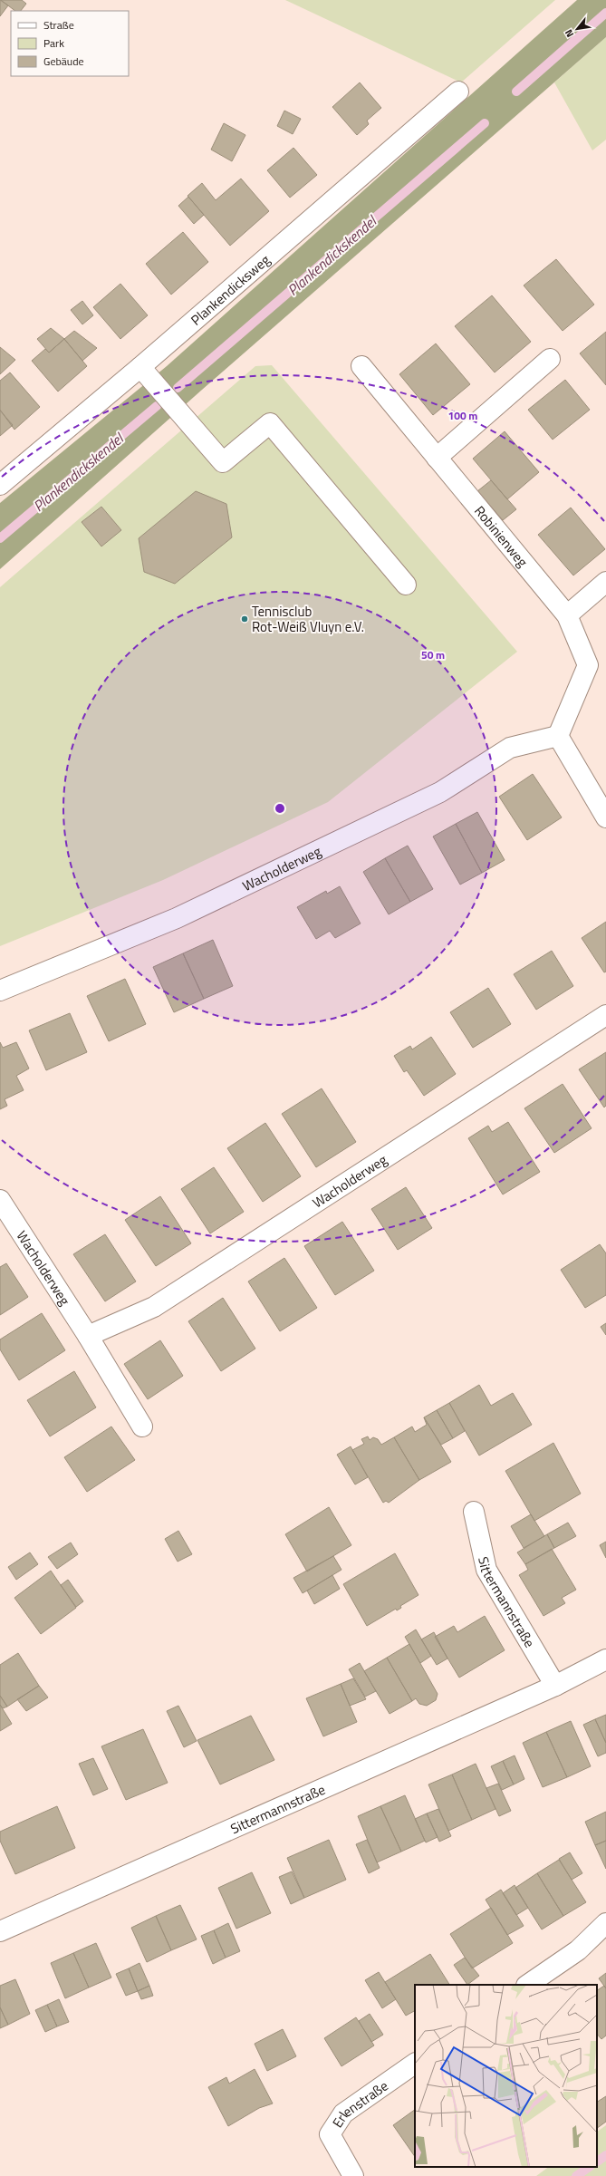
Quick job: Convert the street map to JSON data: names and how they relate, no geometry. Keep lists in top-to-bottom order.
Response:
{
  "streets": {
    "street": [
      "Plankendicksweg",
      "Robinienweg",
      "Wacholderweg",
      "Sittermannstraße",
      "Erlenstraße"
    ]
  },
  "crossings": [
    ["Robinienweg", "Wacholderweg"]
  ],
  "water": ["Plankendickskendel"],
  "places": ["Tennisclub Rot-Weiß Vluyn e.V."],
  "legend": ["Straße", "Park", "Gebäude"],
  "north": "bottom left",
  "rings": ["100 m", "50 m"]
}
